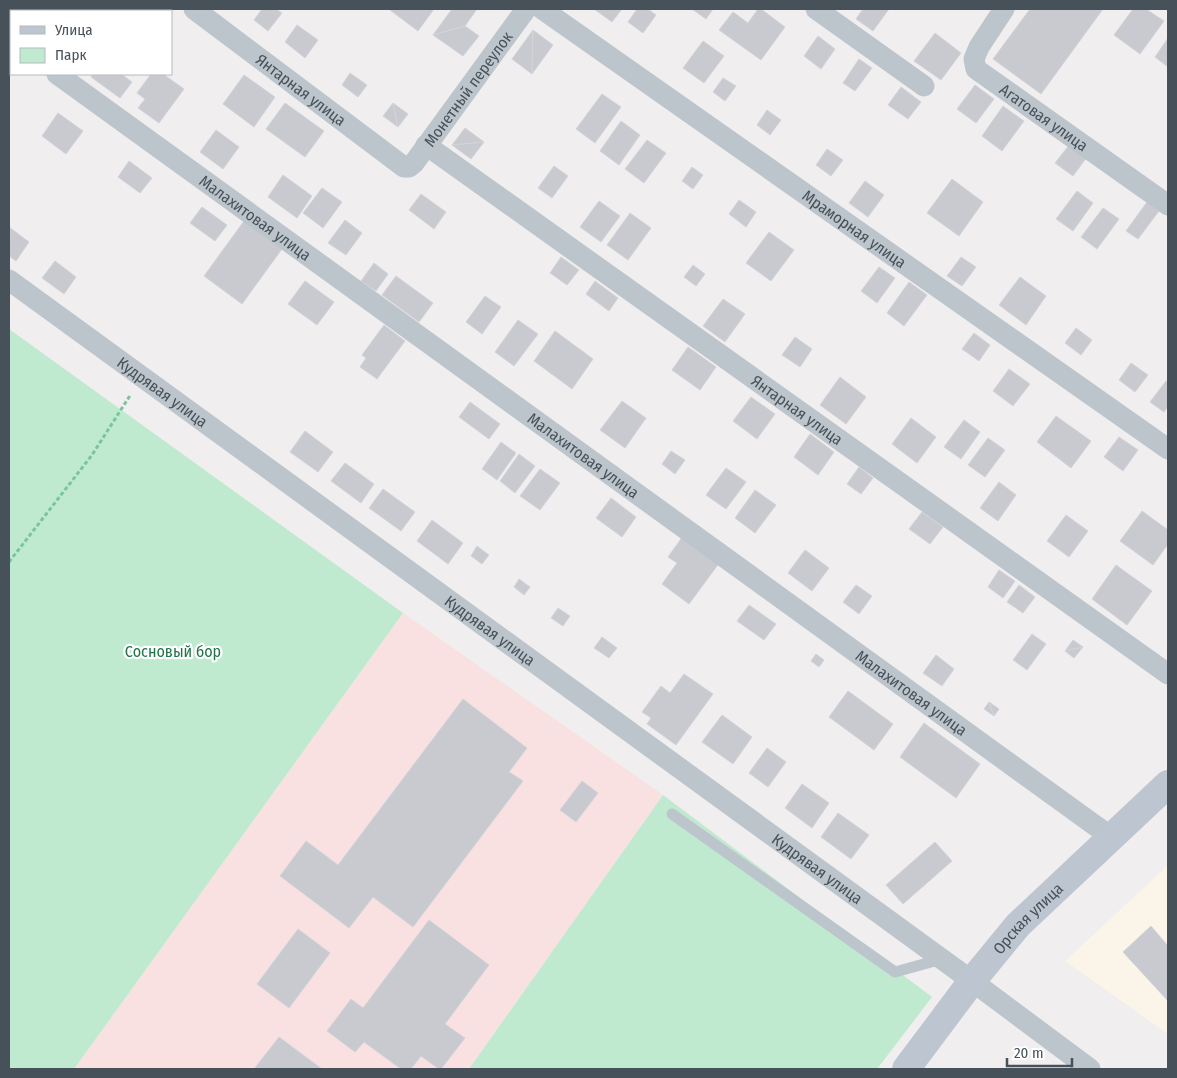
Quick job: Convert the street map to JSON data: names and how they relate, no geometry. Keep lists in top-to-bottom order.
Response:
{
  "streets": {
    "main road": ["Орская улица"],
    "street": [
      "Монетный переулок",
      "Янтарная улица",
      "Агатовая улица",
      "Малахитовая улица",
      "Мраморная улица",
      "Кудрявая улица"
    ]
  },
  "crossings": [
    ["Монетный переулок", "Янтарная улица"],
    ["Малахитовая улица", "Орская улица"],
    ["Кудрявая улица", "Орская улица"]
  ],
  "parks": ["Сосновый бор"],
  "legend": ["Улица", "Парк"],
  "scale_bar": "20 m"
}
